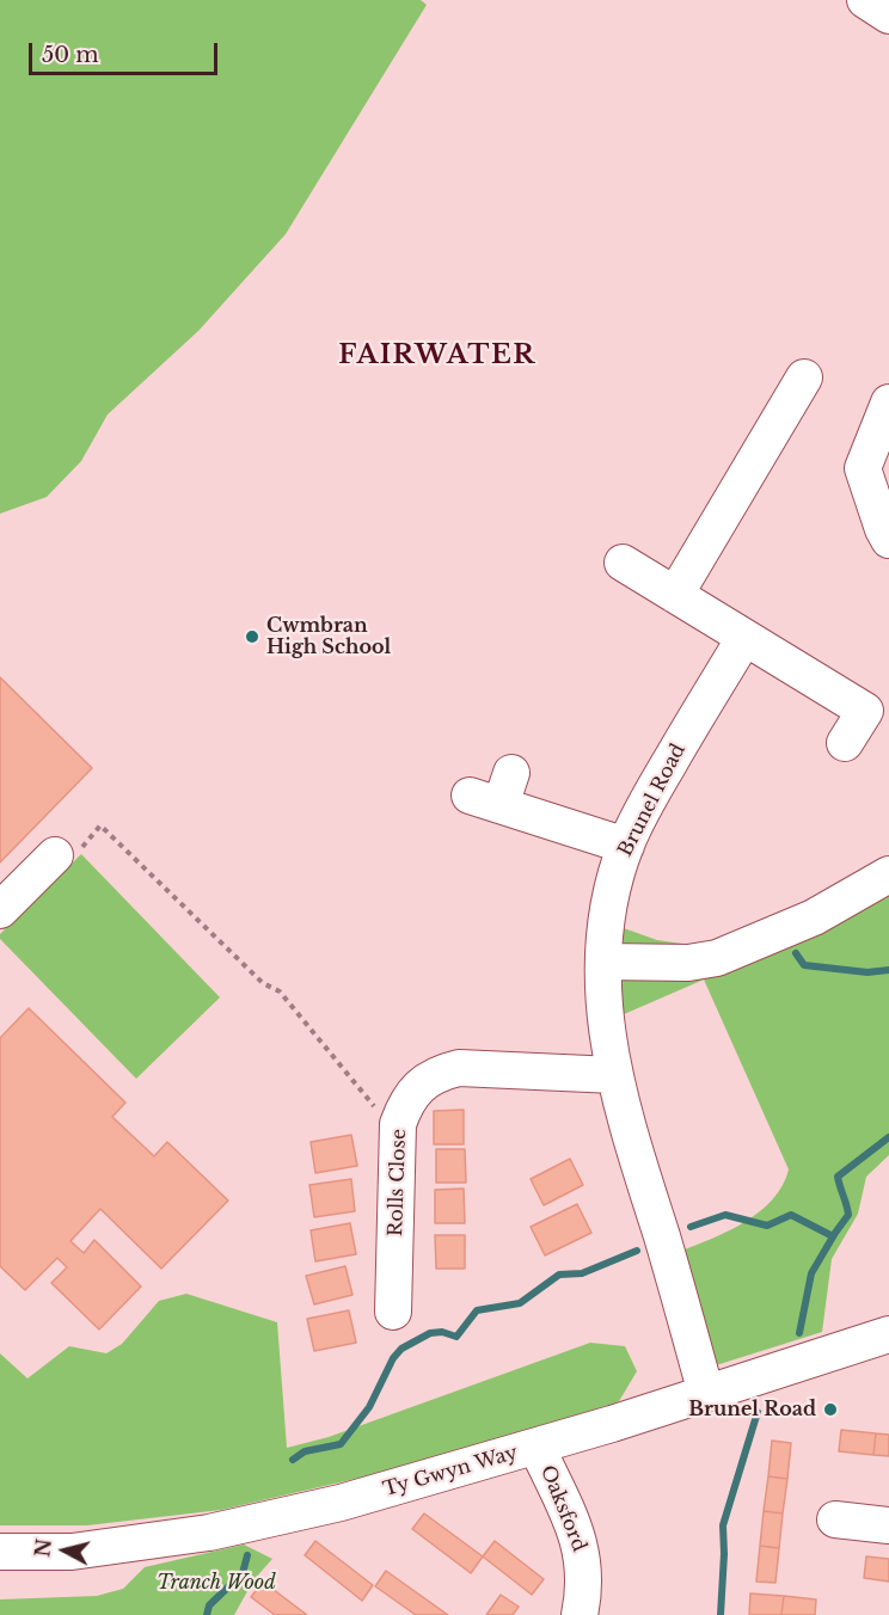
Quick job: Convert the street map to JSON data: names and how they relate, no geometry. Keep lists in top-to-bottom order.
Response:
{
  "streets": {
    "street": [
      "Brunel Road",
      "Rolls Close",
      "Ty Gwyn Way",
      "Oaksford"
    ]
  },
  "crossings": [
    ["Brunel Road", "Rolls Close"],
    ["Brunel Road", "Ty Gwyn Way"],
    ["Ty Gwyn Way", "Oaksford"]
  ],
  "districts": ["FAIRWATER"],
  "parks": ["Tranch Wood"],
  "places": ["Cwmbran High School", "Brunel Road"],
  "scale_bar": "50 m",
  "north": "left"
}
